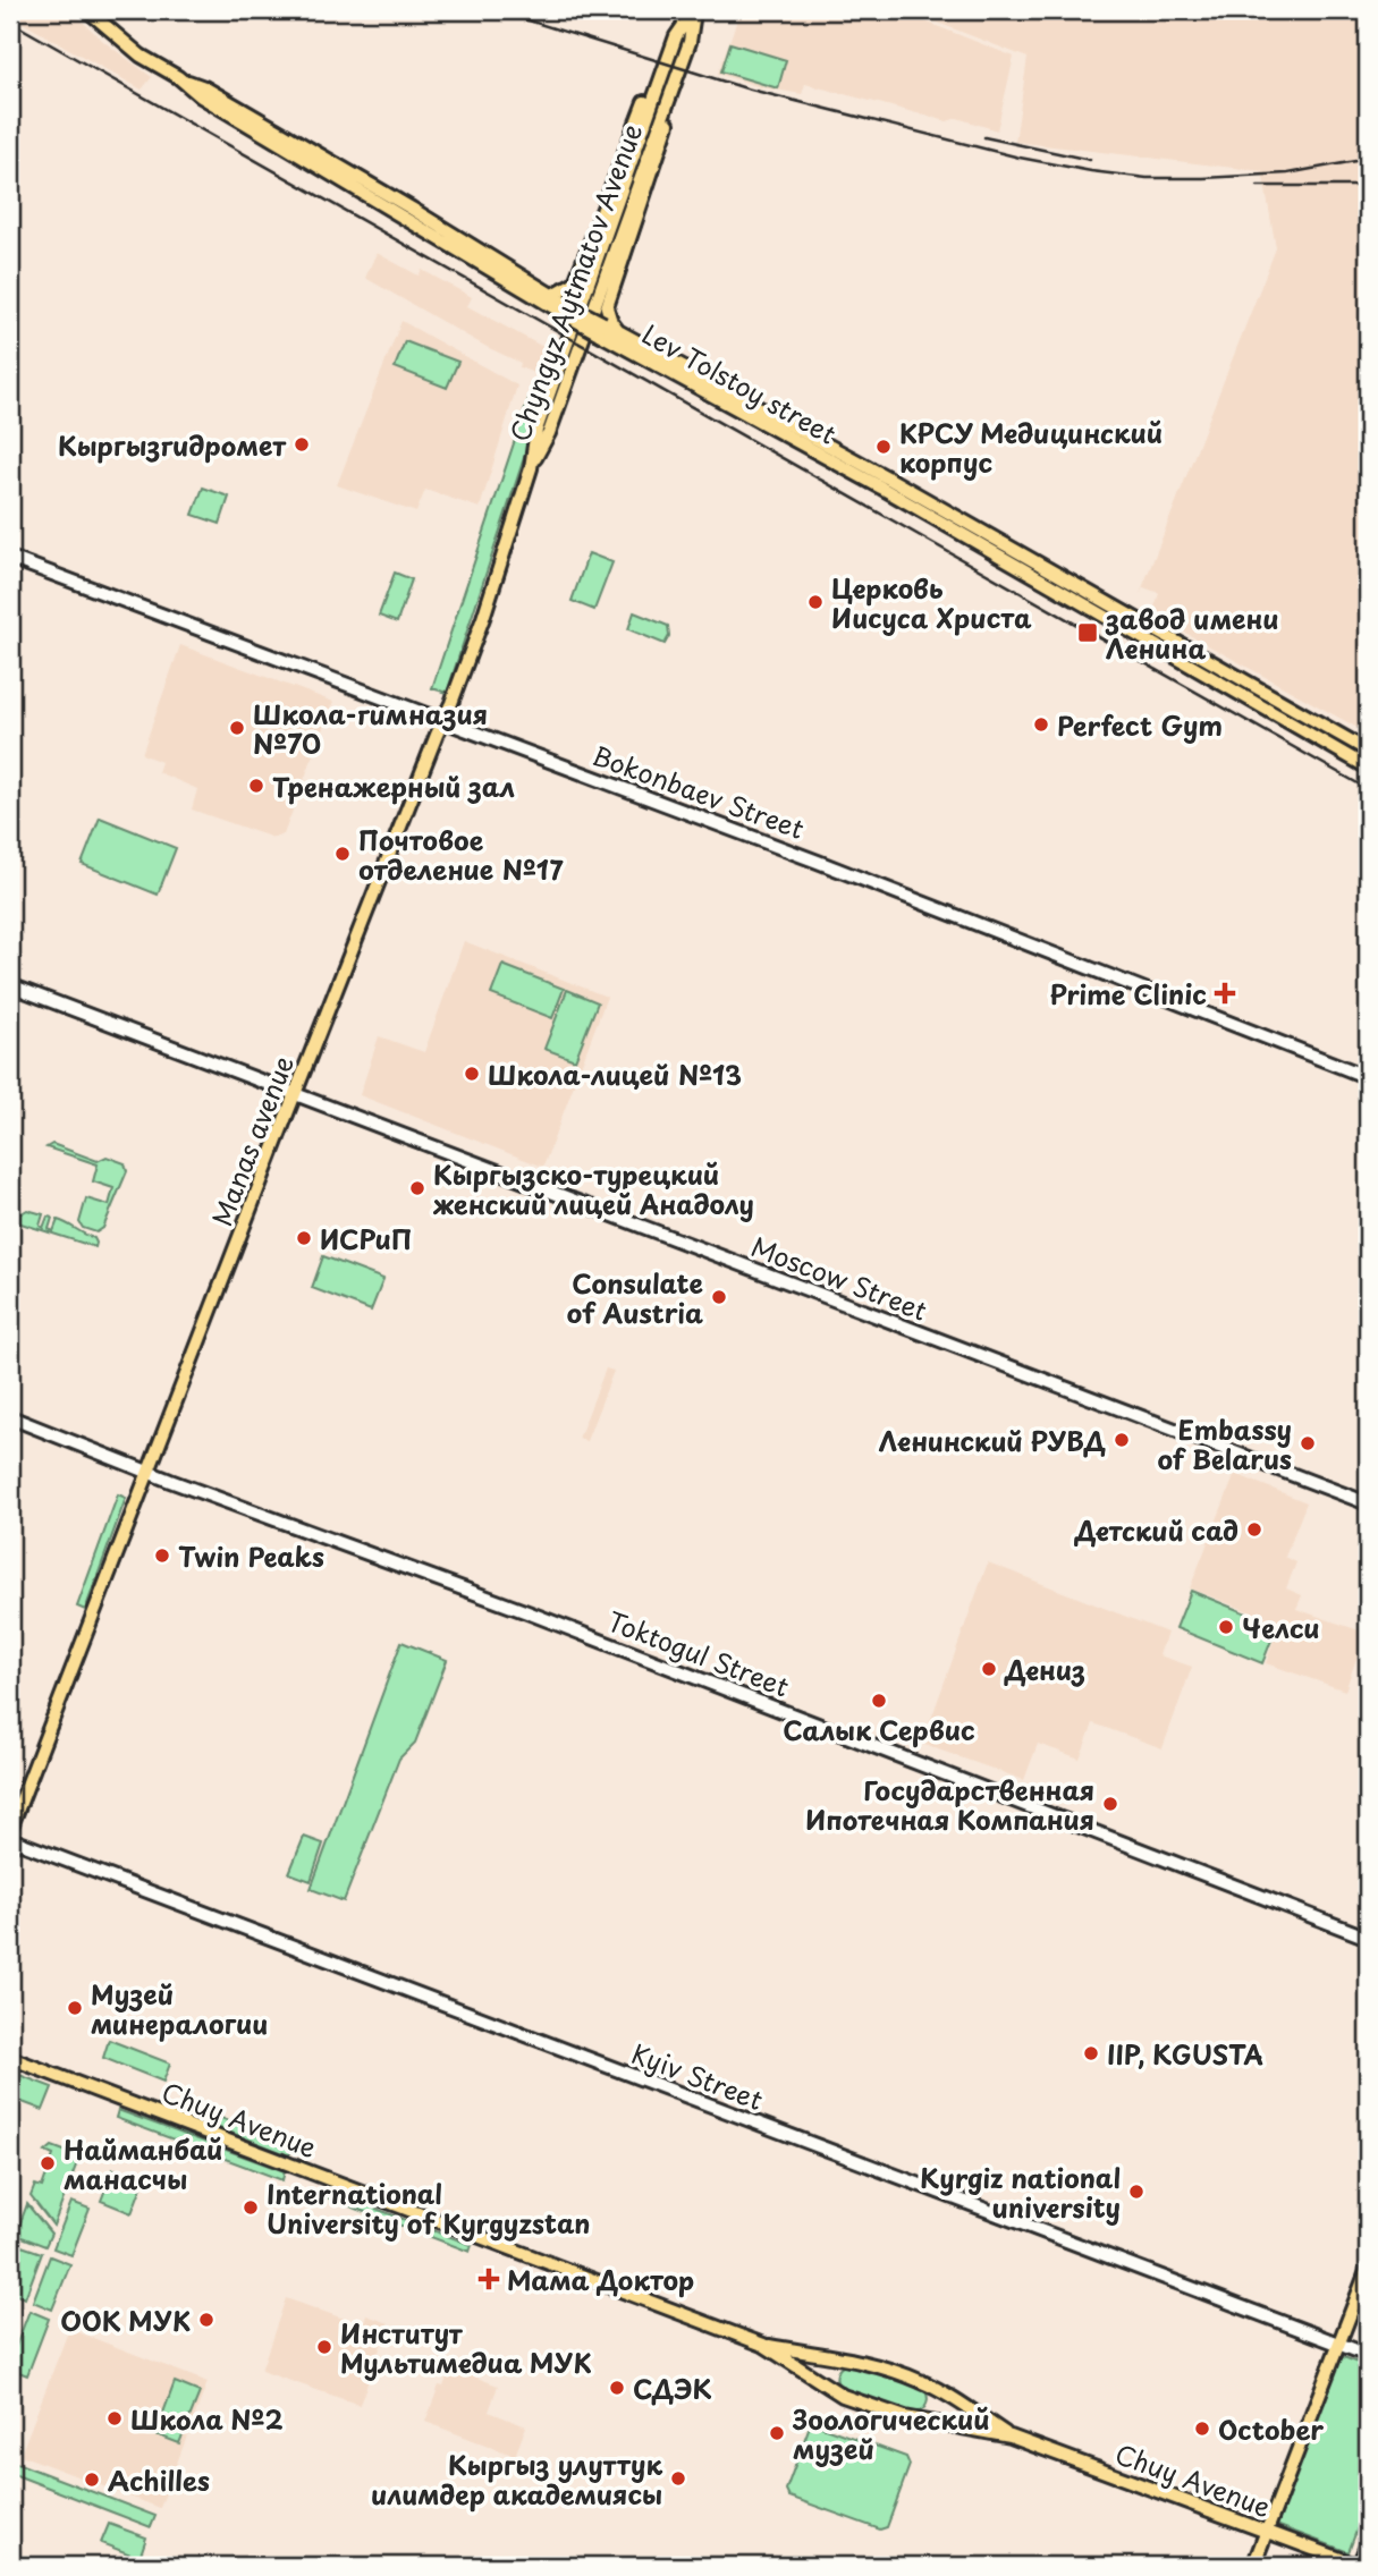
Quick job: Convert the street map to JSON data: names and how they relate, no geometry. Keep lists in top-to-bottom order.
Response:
{
  "streets": {
    "main road": [
      "Chyngyz Aytmatov Avenue",
      "Lev Tolstoy street",
      "Bokonbaev Street",
      "Manas avenue",
      "Moscow Street",
      "Toktogul Street",
      "Kyiv Street",
      "Chuy Avenue"
    ]
  },
  "crossings": [
    ["Chyngyz Aytmatov Avenue", "Manas avenue"],
    ["Bokonbaev Street", "Manas avenue"],
    ["Manas avenue", "Moscow Street"],
    ["Manas avenue", "Toktogul Street"]
  ],
  "places": {
    "other": [
      "Кыргызгидромет",
      "КРСУ Медицинский корпус",
      "Церковь Иисуса Христа",
      "Perfect Gym",
      "Школа-гимназия №70",
      "Тренажерный зал",
      "Почтовое отделение №17",
      "Школа-лицей №13",
      "Кыргызско-турецкий женский лицей Анадолу",
      "ИСРиП",
      "Consulate of Austria",
      "Ленинский РУВД",
      "Embassy of Belarus",
      "Детский сад",
      "Twin Peaks",
      "Челси",
      "Дениз",
      "Салык Сервис",
      "Государственная Ипотечная Компания",
      "Музей минералогии",
      "IIP, KGUSTA",
      "Найманбай манасчы",
      "Kyrgiz national university",
      "International University of Kyrgyzstan",
      "ООК МУК",
      "Институт Мультимедиа МУК",
      "СДЭК",
      "Школа №2",
      "October",
      "Зоологический музей",
      "Кыргыз улуттук илимдер академиясы",
      "Achilles"
    ],
    "transit": ["завод имени Ленина"],
    "health": ["Prime Clinic", "Мама Доктор"]
  }
}
